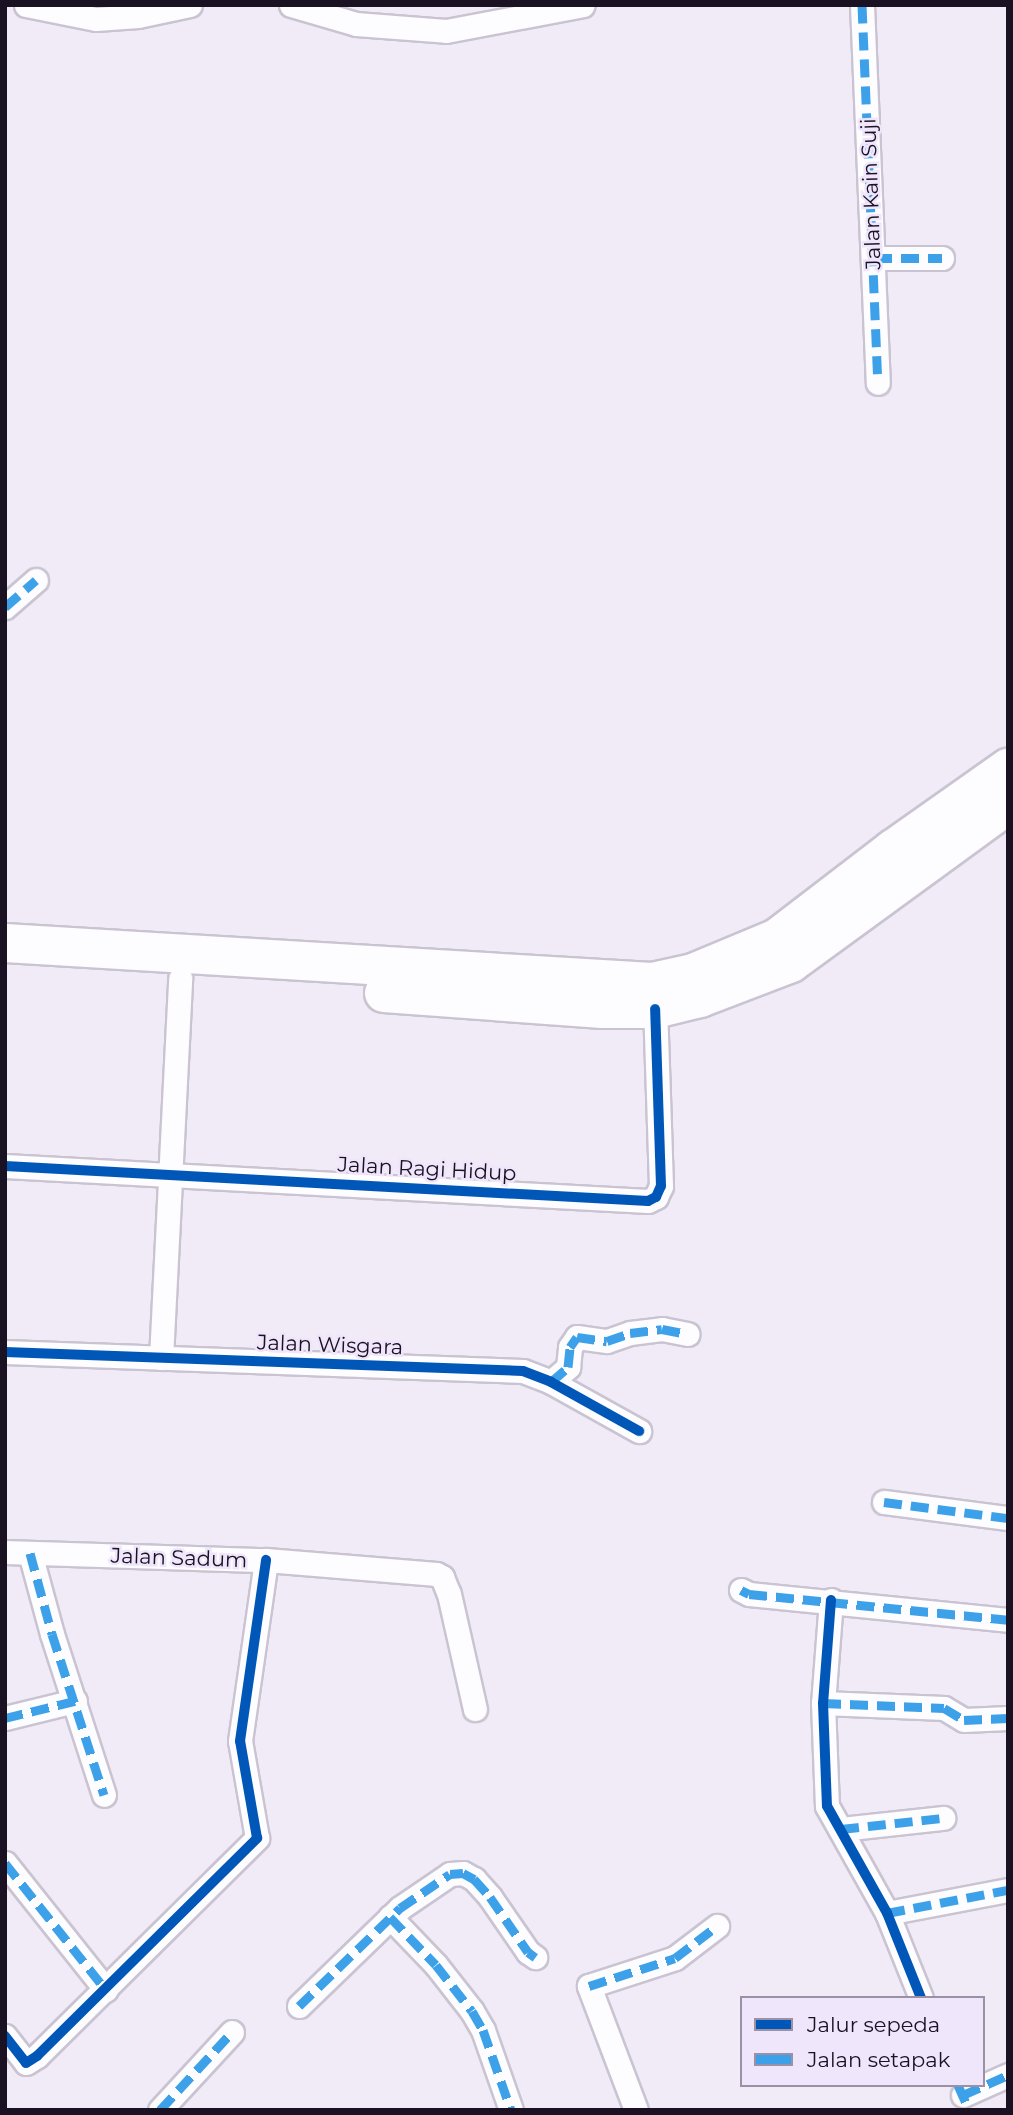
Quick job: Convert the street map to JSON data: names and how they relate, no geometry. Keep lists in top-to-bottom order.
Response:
{
  "streets": {
    "street": [
      "Jalan Kain Suji",
      "Jalan Ragi Hidup",
      "Jalan Wisgara",
      "Jalan Sadum"
    ]
  },
  "legend": ["Jalur sepeda", "Jalan setapak"]
}
